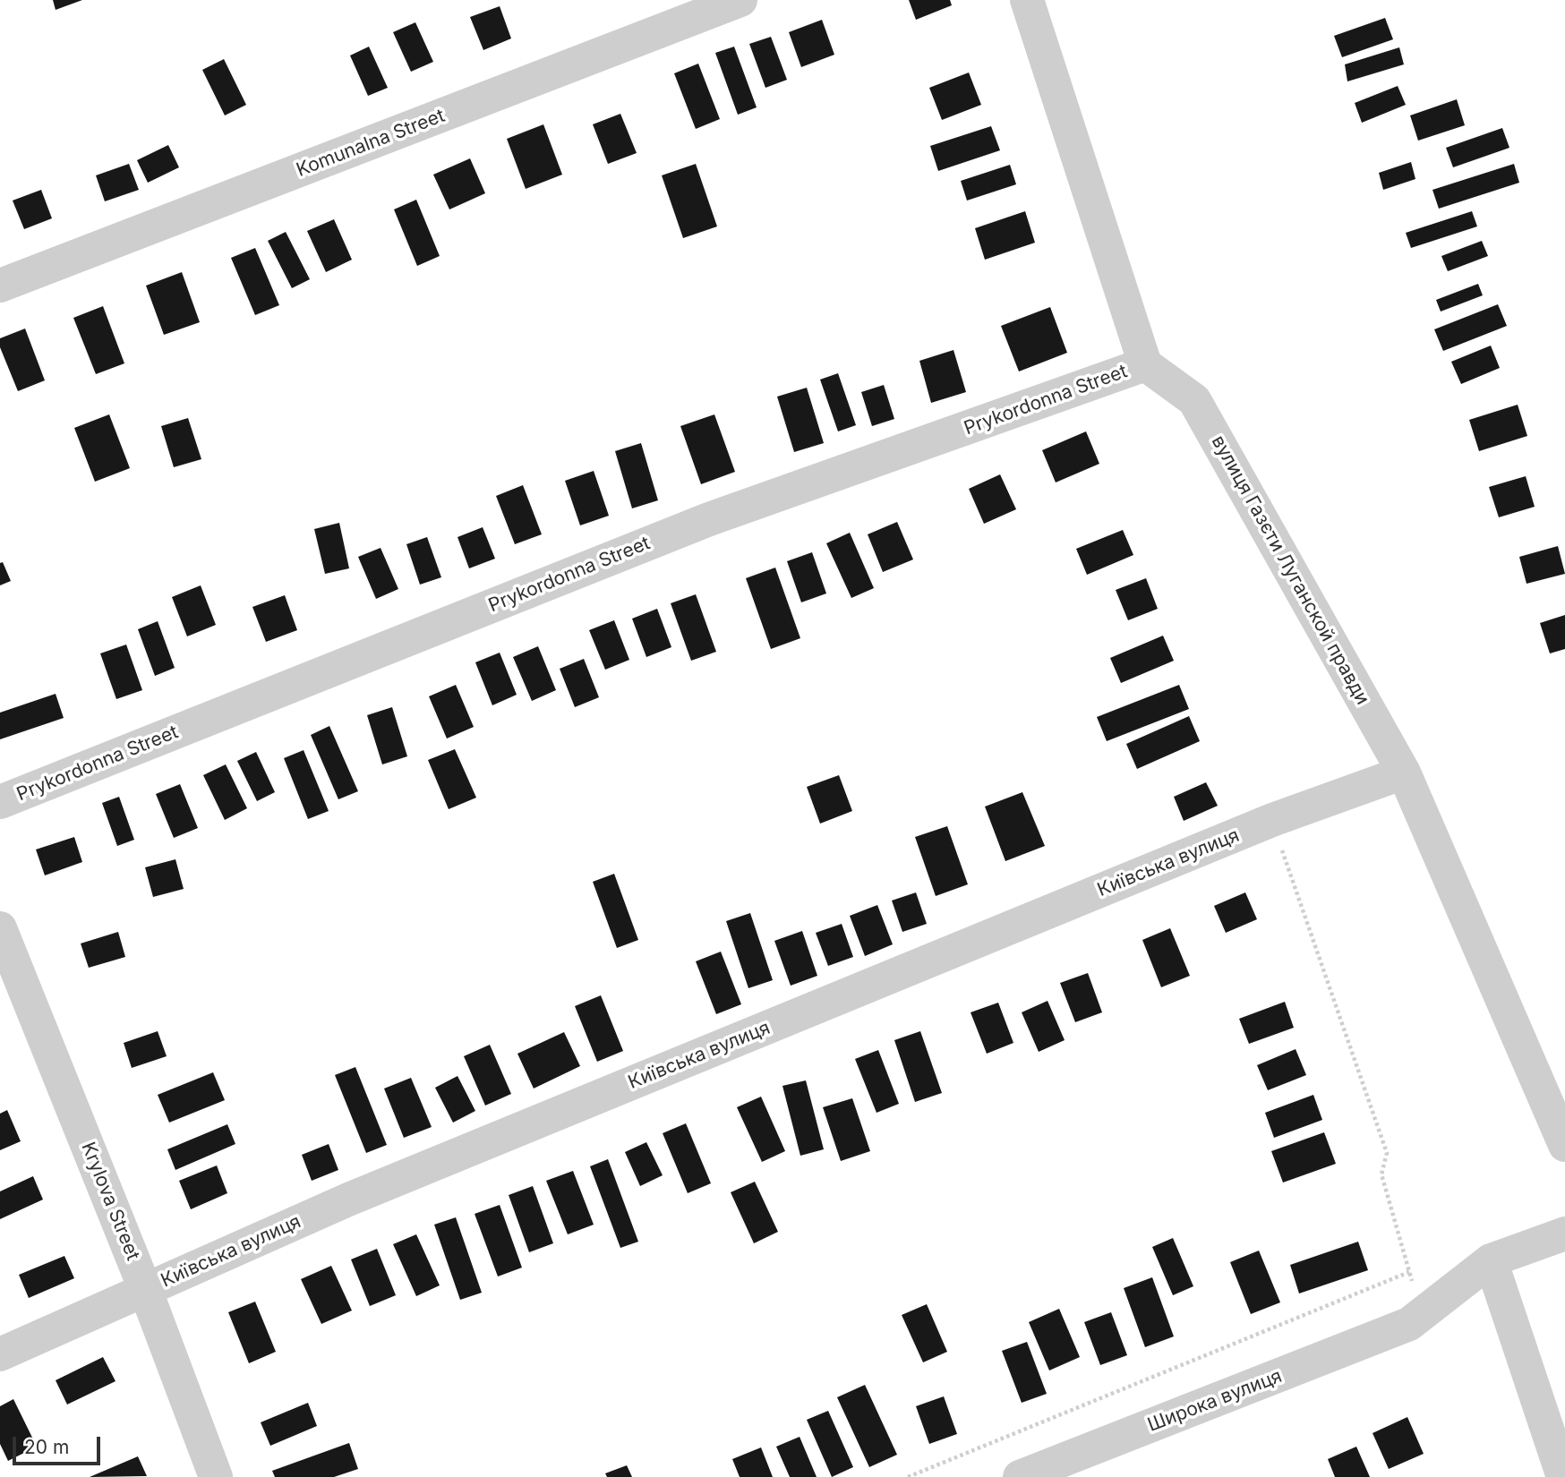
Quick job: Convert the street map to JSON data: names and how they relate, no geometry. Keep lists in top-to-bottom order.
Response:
{
  "streets": {
    "street": [
      "Komunalna Street",
      "Prykordonna Street",
      "вулиця Газєти Луганской правди",
      "Київська вулиця",
      "Krylova Street",
      "Широка вулиця"
    ]
  },
  "crossings": [
    ["Prykordonna Street", "вулиця Газєти Луганской правди"],
    ["вулиця Газєти Луганской правди", "Київська вулиця"],
    ["Київська вулиця", "Krylova Street"]
  ],
  "scale_bar": "20 m"
}
